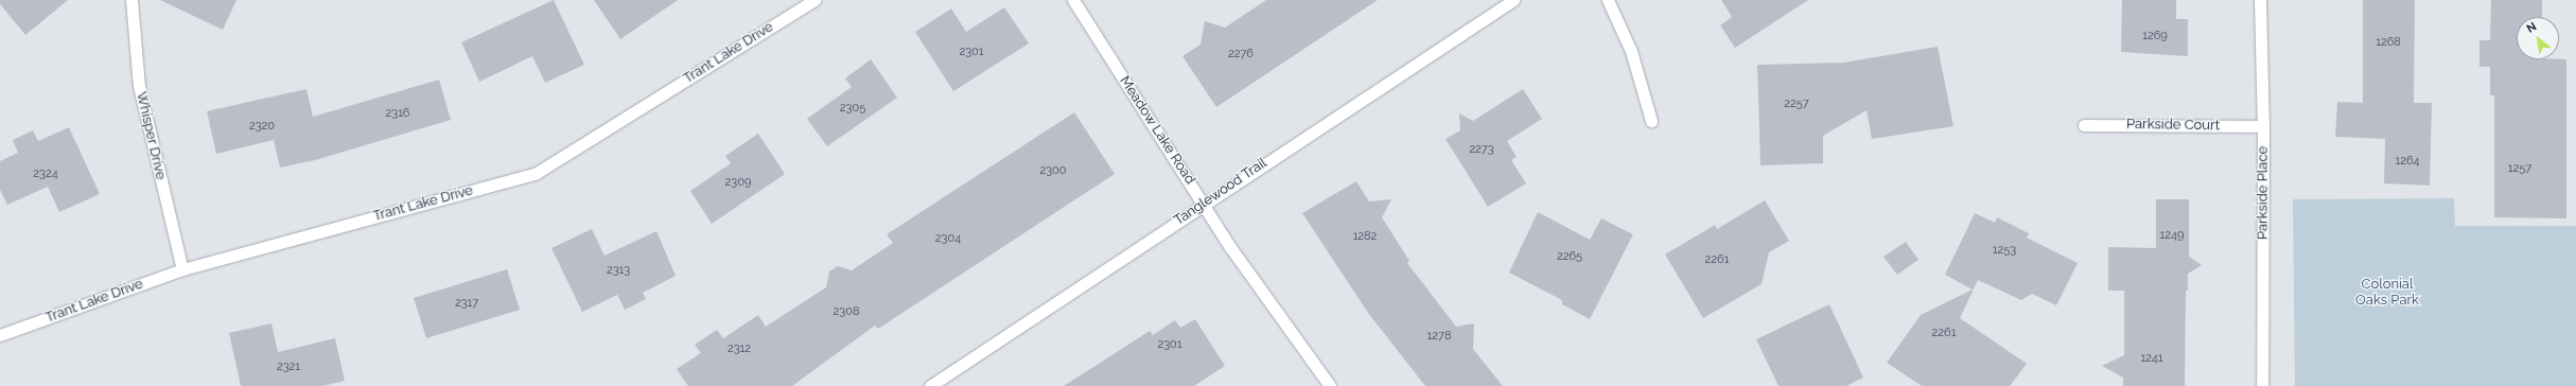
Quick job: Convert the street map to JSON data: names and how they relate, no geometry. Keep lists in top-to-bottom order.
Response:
{
  "streets": {
    "street": [
      "Trant Lake Drive",
      "Parkside Court",
      "Meadow Lake Road",
      "Whisper Drive",
      "Tanglewood Trail",
      "Parkside Place"
    ]
  },
  "crossings": [
    ["Trant Lake Drive", "Whisper Drive"],
    ["Parkside Court", "Parkside Place"],
    ["Meadow Lake Road", "Tanglewood Trail"]
  ],
  "parks": ["Colonial Oaks Park"],
  "house_numbers": [
    "1269",
    "1268",
    "2301",
    "2276",
    "2257",
    "2305",
    "2316",
    "2320",
    "2273",
    "1264",
    "1257",
    "2300",
    "2324",
    "2309",
    "1249",
    "1282",
    "2304",
    "1253",
    "2265",
    "2261",
    "2313",
    "2317",
    "2308",
    "2261",
    "1278",
    "2301",
    "2312",
    "1241",
    "2321"
  ],
  "north": "top left"
}
